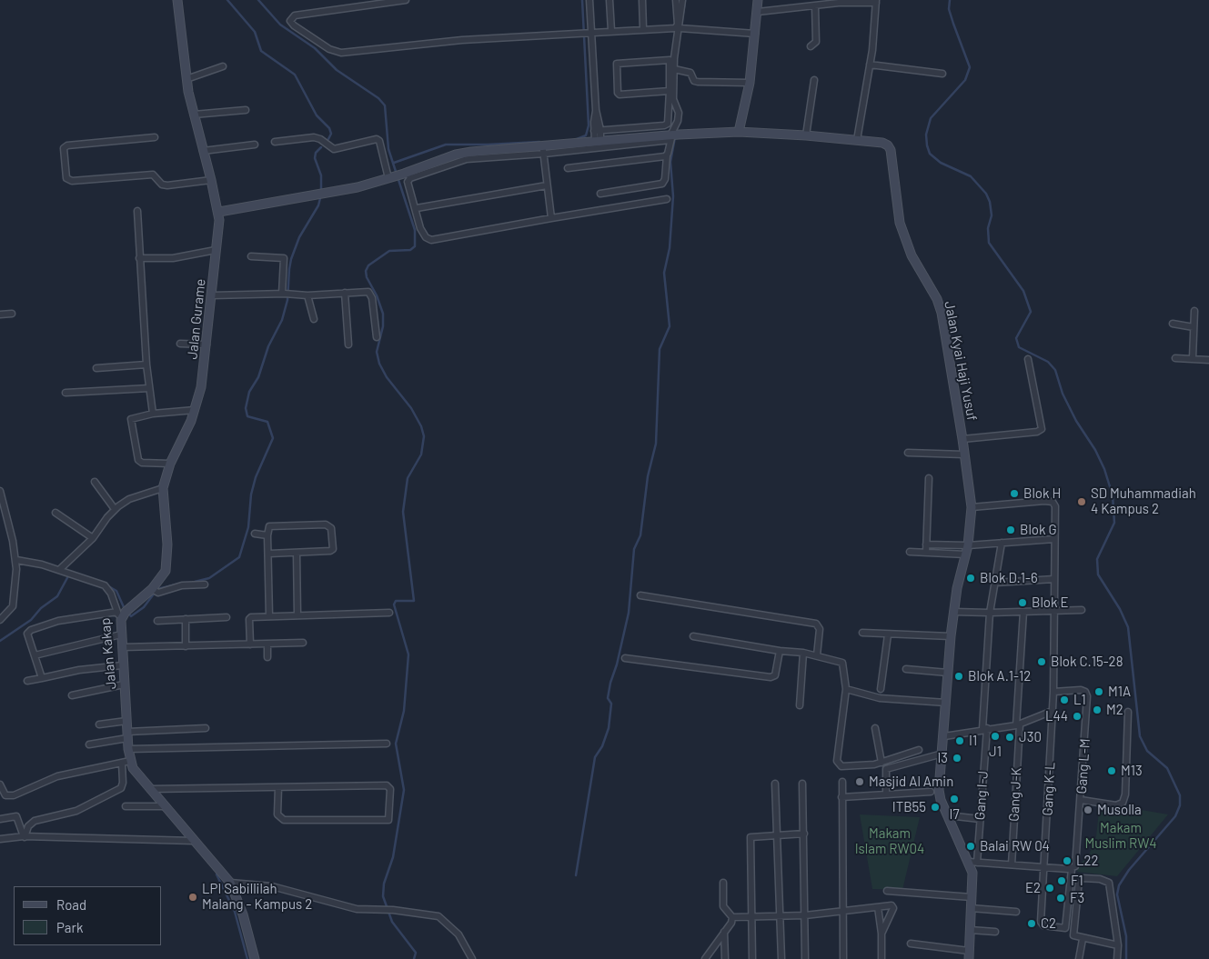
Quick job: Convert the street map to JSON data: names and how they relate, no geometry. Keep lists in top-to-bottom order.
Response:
{
  "streets": {
    "street": [
      "Jalan Gurame",
      "Jalan Kyai Haji Yusuf",
      "Jalan Kakap",
      "Gang L-M",
      "Gang K-L",
      "Gang J-K",
      "Gang I-J"
    ]
  },
  "crossings": [
    ["Jalan Gurame", "Jalan Kyai Haji Yusuf"],
    ["Jalan Gurame", "Jalan Kakap"],
    ["Jalan Kyai Haji Yusuf", "Gang K-L"],
    ["Jalan Kyai Haji Yusuf", "Gang I-J"],
    ["Gang L-M", "Gang K-L"]
  ],
  "parks": ["Makam Muslim RW4", "Makam Islam RW04"],
  "places": [
    "Blok H",
    "SD Muhammadiah 4 Kampus 2",
    "Blok G",
    "Blok D.1-6",
    "Blok E",
    "Blok C.15-28",
    "Blok A.1-12",
    "M1A",
    "L1",
    "M2",
    "L44",
    "J1",
    "J30",
    "I1",
    "I3",
    "M13",
    "Masjid Al Amin",
    "I7",
    "ITB55",
    "Musolla",
    "Balai RW 04",
    "L22",
    "F1",
    "E2",
    "LPI Sabillilah Malang - Kampus 2",
    "F3",
    "C2"
  ],
  "legend": ["Road", "Park"]
}
